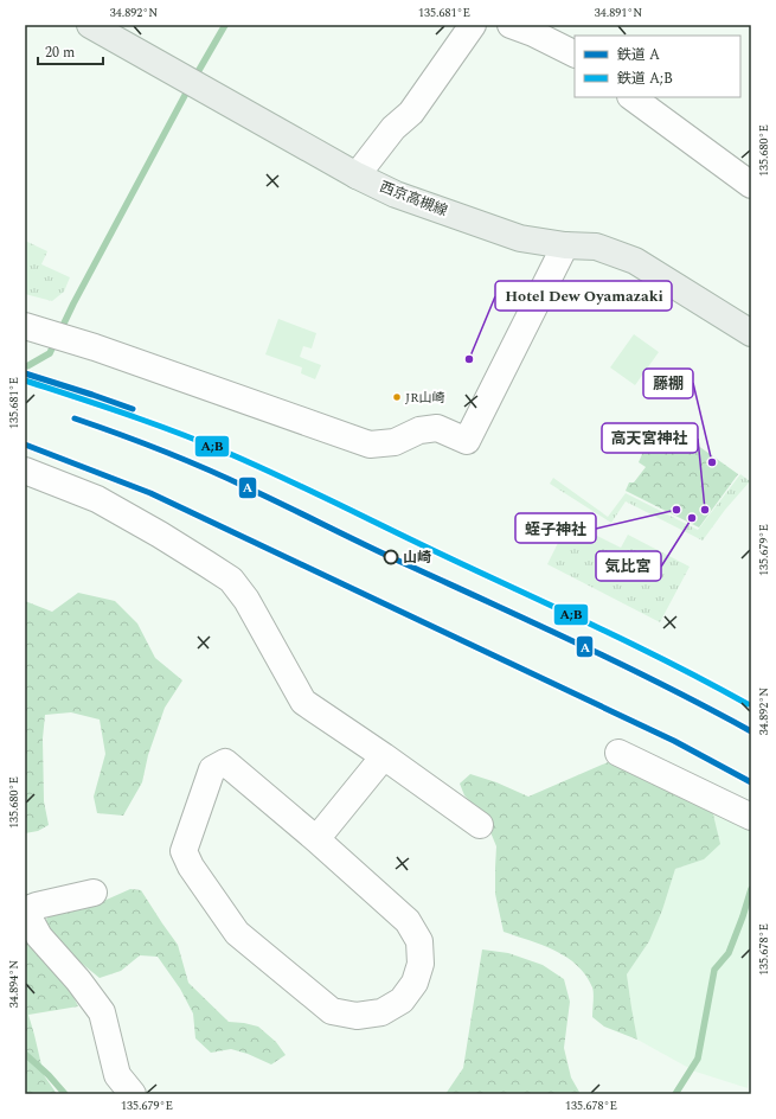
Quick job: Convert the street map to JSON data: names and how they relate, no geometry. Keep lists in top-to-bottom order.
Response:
{
  "streets": {
    "main road": ["西京高槻線"]
  },
  "places": [
    "Hotel Dew Oyamazaki",
    "JR山崎",
    "藤棚",
    "蛭子神社",
    "高天宮神社",
    "気比宮",
    "山崎"
  ],
  "lines": ["rail line A", "rail line A;B"],
  "legend": ["鉄道 A", "鉄道 A;B"],
  "scale_bar": "20 m",
  "coordinates": [
    "34.892°N",
    "135.681°E",
    "34.891°N",
    "135.680°E",
    "135.679°E",
    "135.678°E",
    "34.894°N"
  ]
}
